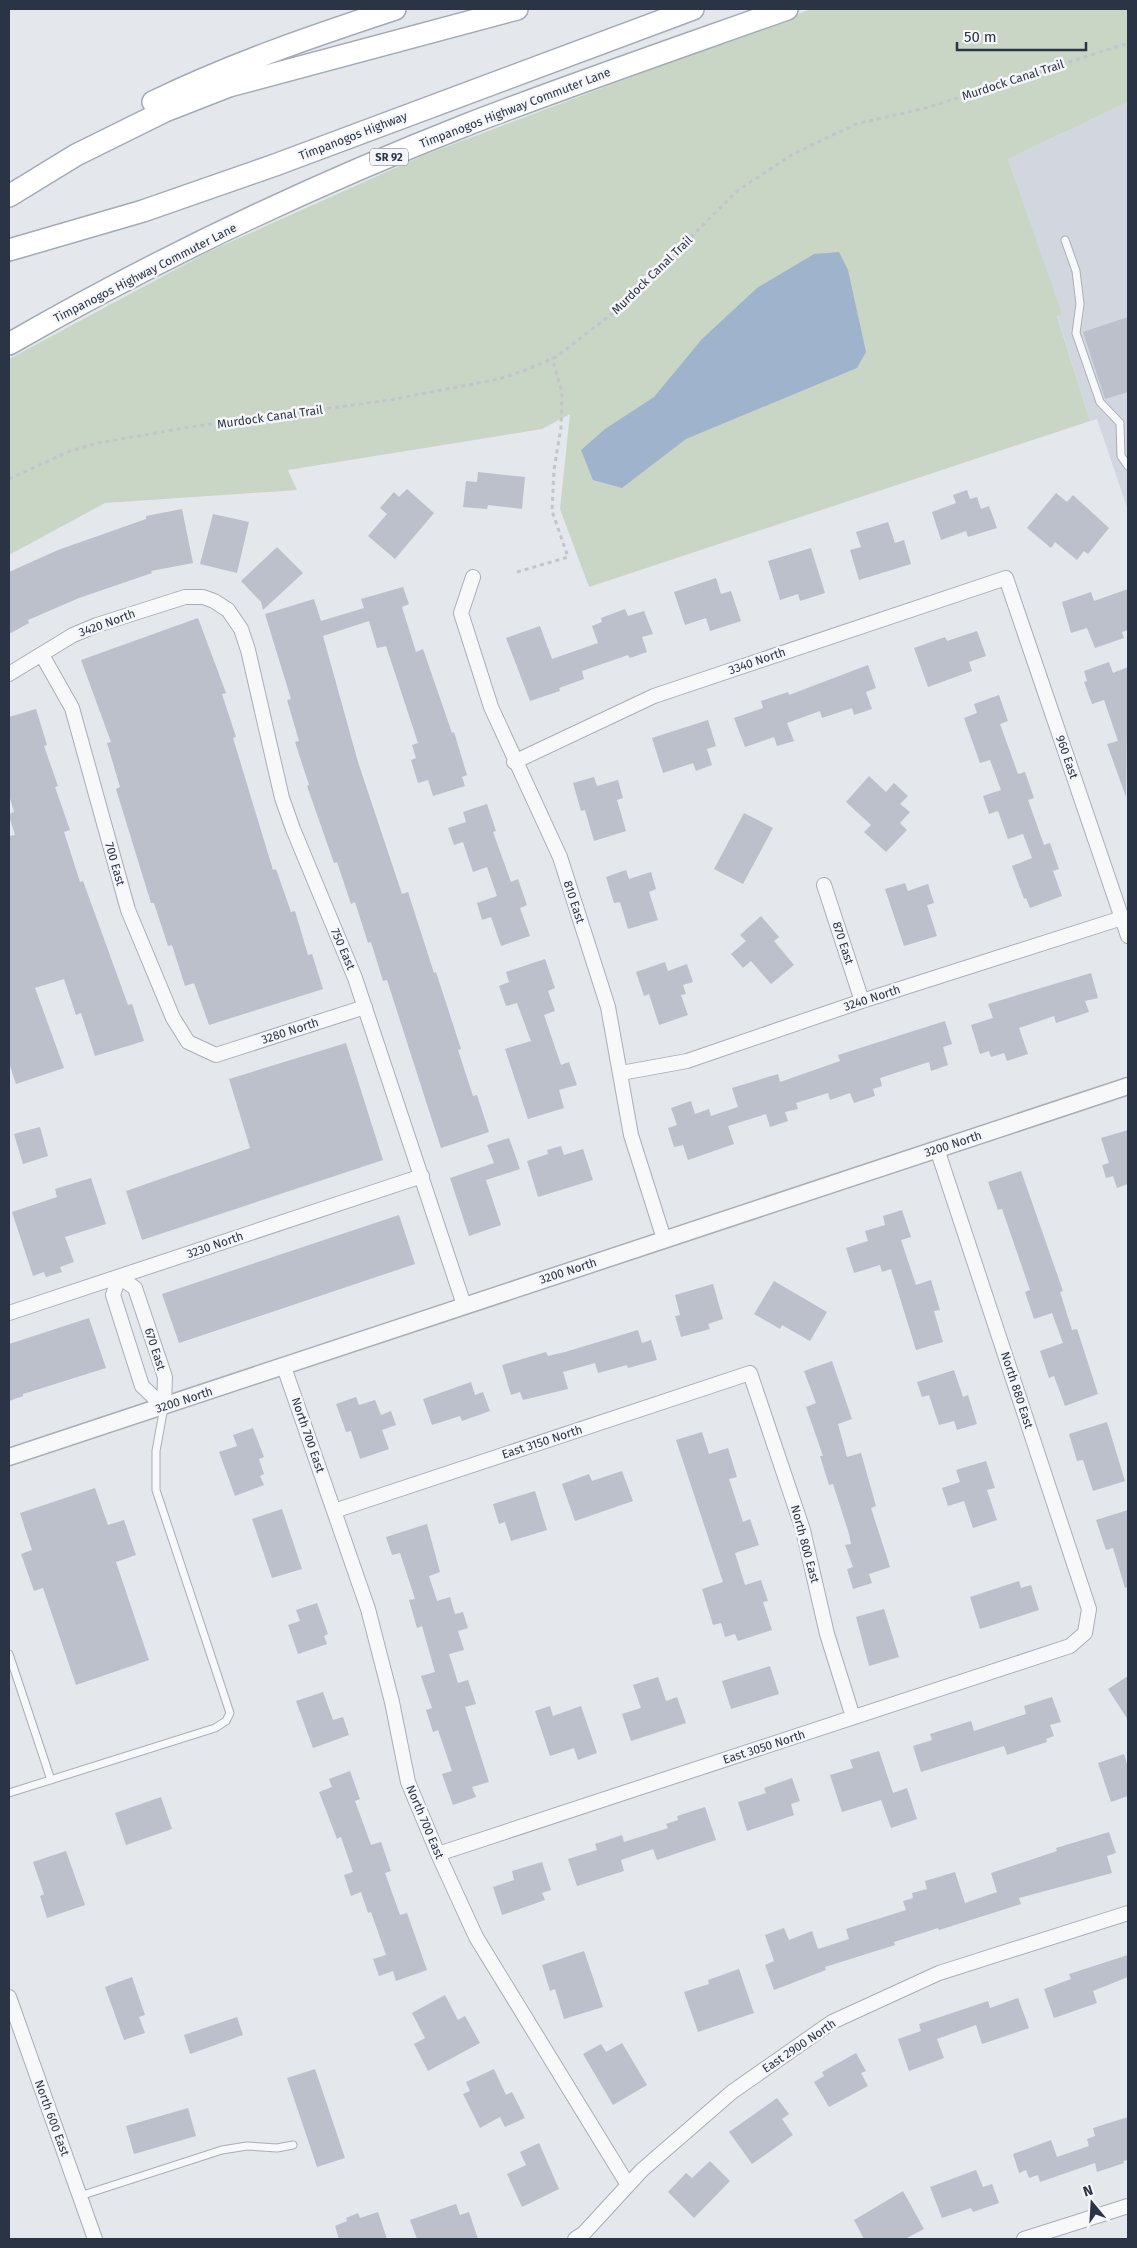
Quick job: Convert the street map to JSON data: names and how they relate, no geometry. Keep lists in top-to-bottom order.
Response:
{
  "streets": {
    "main road": ["Timpanogos Highway Commuter Lane", "Timpanogos Highway", "SR 92"],
    "street": [
      "3420 North",
      "3340 North",
      "960 East",
      "700 East",
      "810 East",
      "870 East",
      "750 East",
      "3240 North",
      "3280 North",
      "3200 North",
      "3230 North",
      "670 East",
      "North 880 East",
      "North 700 East",
      "East 3150 North",
      "North 800 East",
      "East 3050 North",
      "East 2900 North",
      "North 600 East"
    ],
    "path": ["Murdock Canal Trail"]
  },
  "crossings": [
    ["3420 North", "700 East"],
    ["3420 North", "750 East"],
    ["3340 North", "960 East"],
    ["3340 North", "810 East"],
    ["960 East", "3240 North"],
    ["700 East", "3280 North"],
    ["810 East", "3240 North"],
    ["810 East", "3200 North"],
    ["870 East", "3240 North"],
    ["750 East", "3280 North"],
    ["750 East", "3200 North"],
    ["750 East", "3230 North"],
    ["3200 North", "670 East"],
    ["3200 North", "North 880 East"],
    ["3200 North", "North 700 East"],
    ["3230 North", "670 East"],
    ["North 880 East", "East 3050 North"],
    ["North 700 East", "East 3150 North"],
    ["North 700 East", "East 3050 North"],
    ["North 700 East", "East 2900 North"],
    ["East 3150 North", "North 800 East"],
    ["North 800 East", "East 3050 North"]
  ],
  "scale_bar": "50 m",
  "north": "top"
}
